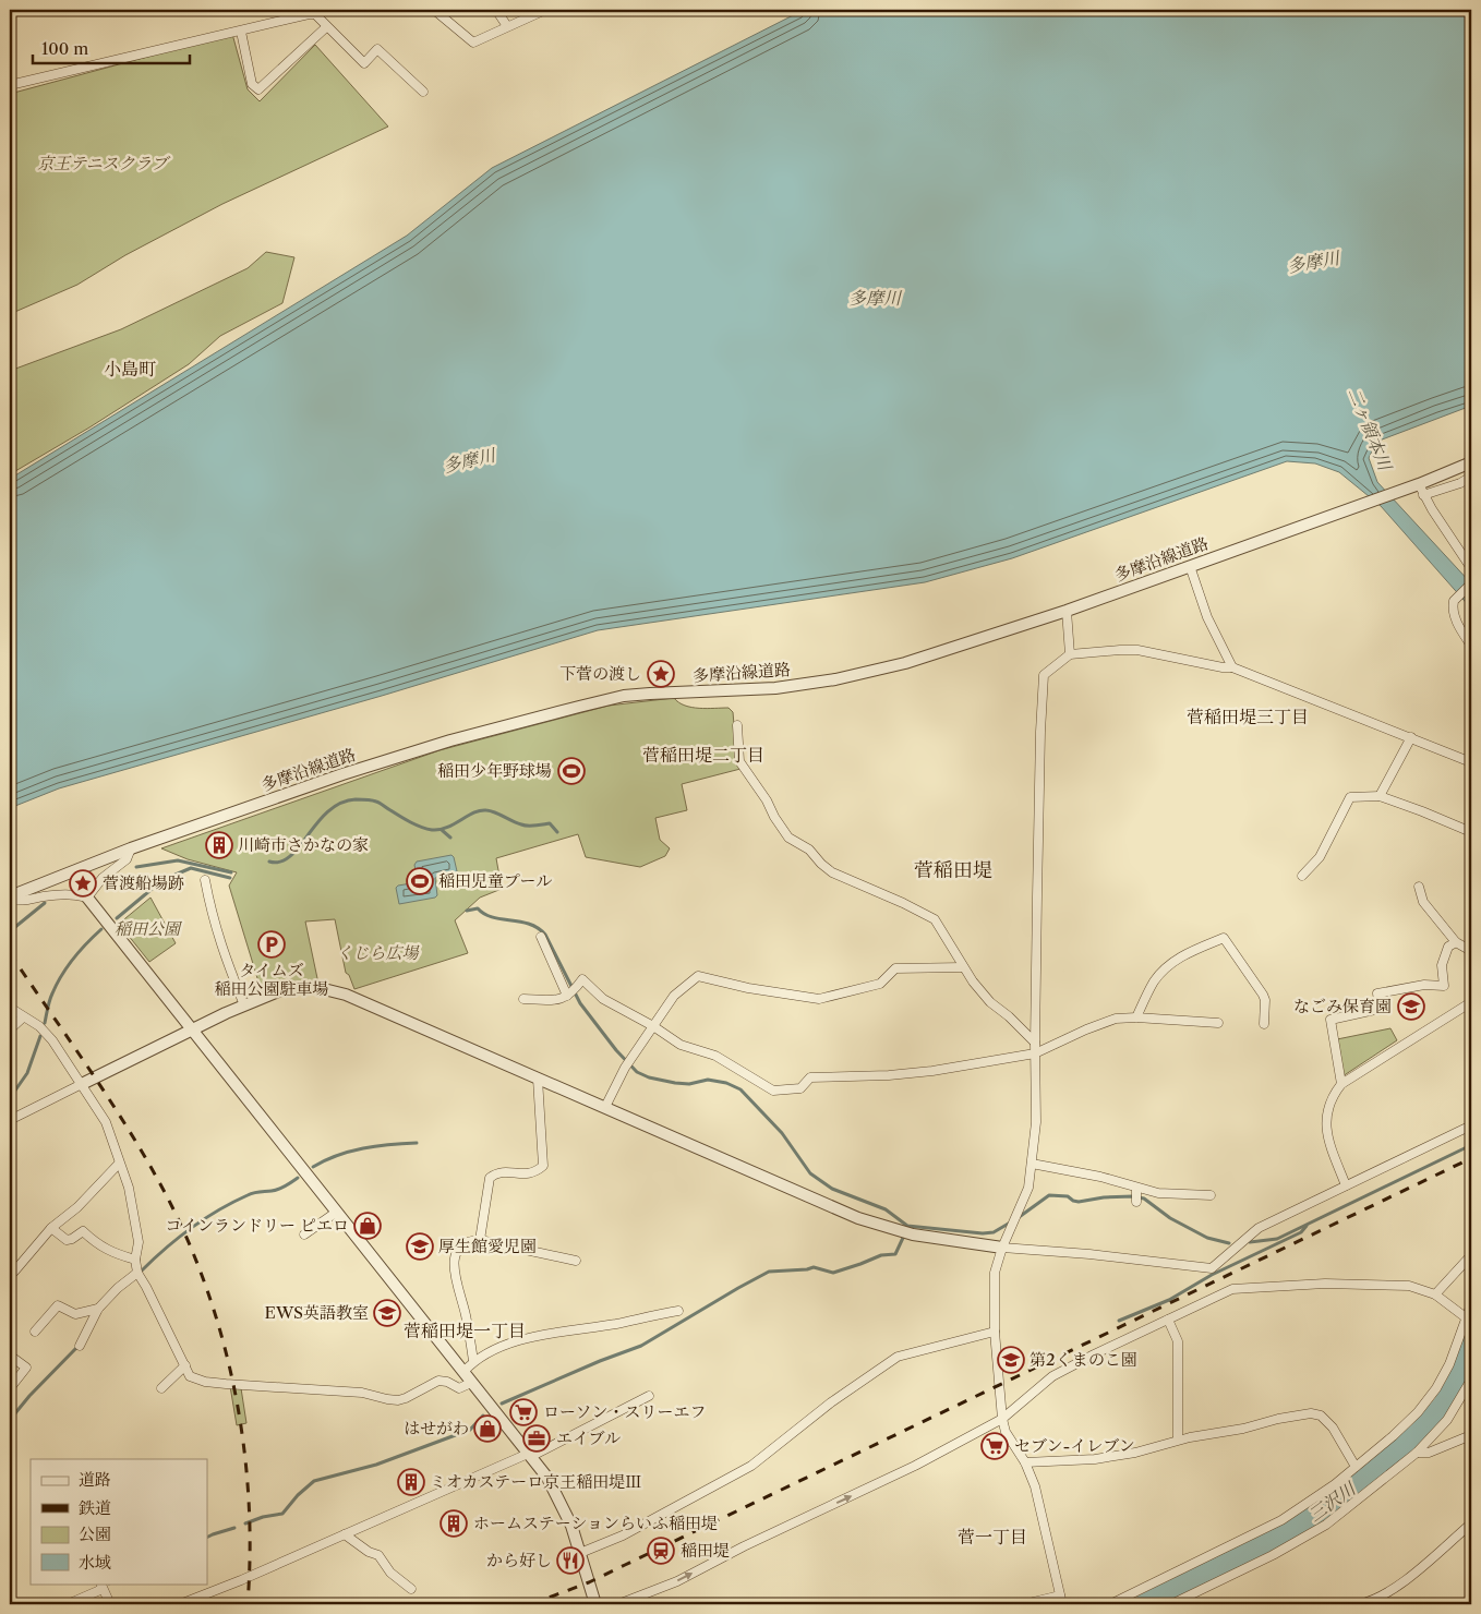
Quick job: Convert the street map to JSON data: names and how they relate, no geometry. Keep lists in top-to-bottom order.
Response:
{
  "streets": {
    "street": ["多摩沿線道路"]
  },
  "districts": [
    "小島町",
    "菅稲田堤三丁目",
    "菅稲田堤二丁目",
    "菅稲田堤",
    "菅稲田堤一丁目",
    "菅一丁目"
  ],
  "water": ["多摩川", "二ヶ領本川", "三沢川"],
  "parks": ["京王テニスクラブ", "稲田公園", "くじら広場"],
  "places": {
    "place": ["下菅の渡し", "菅渡船場跡"],
    "sports": ["稲田少年野球場", "稲田児童プール"],
    "building": ["川崎市さかなの家", "ミオカステーロ京王稲田堤Ⅲ", "ホームステーションらいふ稲田堤"],
    "parking": ["タイムズ 稲田公園駐車場"],
    "school or university": [
      "なごみ保育園",
      "厚生館愛児園",
      "EWS英語教室",
      "第2くまのこ園"
    ],
    "shop": ["コインランドリー ピエロ", "はせがわ"],
    "supermarket": ["ローソン・スリーエフ", "セブン-イレブン"],
    "office": ["エイブル"],
    "station": ["稲田堤"],
    "restaurant": ["から好し"]
  },
  "legend": [
    "道路",
    "鉄道",
    "公園",
    "水域"
  ],
  "scale_bar": "100 m"
}
